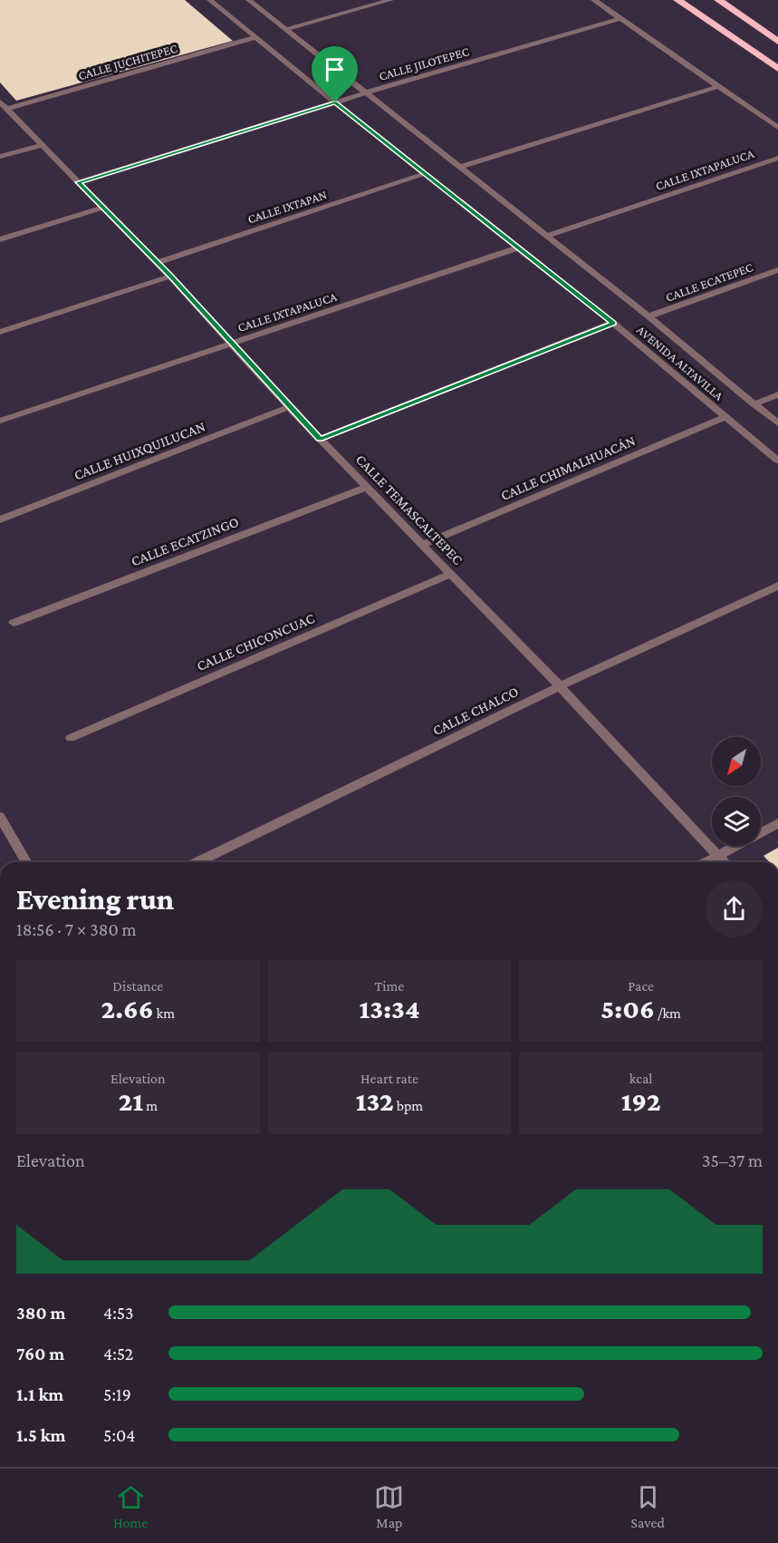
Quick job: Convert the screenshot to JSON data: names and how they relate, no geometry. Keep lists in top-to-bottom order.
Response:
{
  "streets": {
    "street": [
      "CALLE JUCHITEPEC",
      "CALLE JILOTEPEC",
      "CALLE IXTAPALUCA",
      "CALLE IXTAPAN",
      "CALLE ECATEPEC",
      "AVENIDA ALTAVILLA",
      "CALLE HUIXQUILUCAN",
      "CALLE CHIMALHUACÁN",
      "CALLE TEMASCALTEPEC",
      "CALLE ECATZINGO",
      "CALLE CHICONCUAC",
      "CALLE CHALCO"
    ]
  },
  "crossings": [
    ["CALLE JUCHITEPEC", "AVENIDA ALTAVILLA"],
    ["CALLE JUCHITEPEC", "CALLE TEMASCALTEPEC"],
    ["CALLE JILOTEPEC", "AVENIDA ALTAVILLA"],
    ["CALLE JILOTEPEC", "CALLE TEMASCALTEPEC"],
    ["CALLE IXTAPALUCA", "AVENIDA ALTAVILLA"],
    ["CALLE IXTAPALUCA", "CALLE TEMASCALTEPEC"],
    ["CALLE IXTAPAN", "AVENIDA ALTAVILLA"],
    ["CALLE IXTAPAN", "CALLE TEMASCALTEPEC"],
    ["CALLE ECATEPEC", "AVENIDA ALTAVILLA"],
    ["AVENIDA ALTAVILLA", "CALLE CHIMALHUACÁN"],
    ["CALLE HUIXQUILUCAN", "CALLE TEMASCALTEPEC"],
    ["CALLE CHIMALHUACÁN", "CALLE TEMASCALTEPEC"],
    ["CALLE TEMASCALTEPEC", "CALLE ECATZINGO"],
    ["CALLE TEMASCALTEPEC", "CALLE CHICONCUAC"],
    ["CALLE TEMASCALTEPEC", "CALLE CHALCO"]
  ],
  "north": "bottom left",
  "page": {
    "heading": ["Evening run", "18:56 · 7 × 380 m"],
    "stats": [
      ["Distance", "2.66 km"],
      ["Time", "13:34"],
      ["Pace", "5:06 /km"],
      ["Elevation", "21 m"],
      ["Heart rate", "132 bpm"],
      ["kcal", "192"]
    ],
    "chart": ["Elevation", "35–37 m"],
    "list": [
      {
        "name": "380 m",
        "note": "4:53"
      },
      {
        "name": "760 m",
        "note": "4:52"
      },
      {
        "name": "1.1 km",
        "note": "5:19"
      },
      {
        "name": "1.5 km",
        "note": "5:04"
      }
    ],
    "tabs": ["Home", "Map", "Saved"]
  }
}
